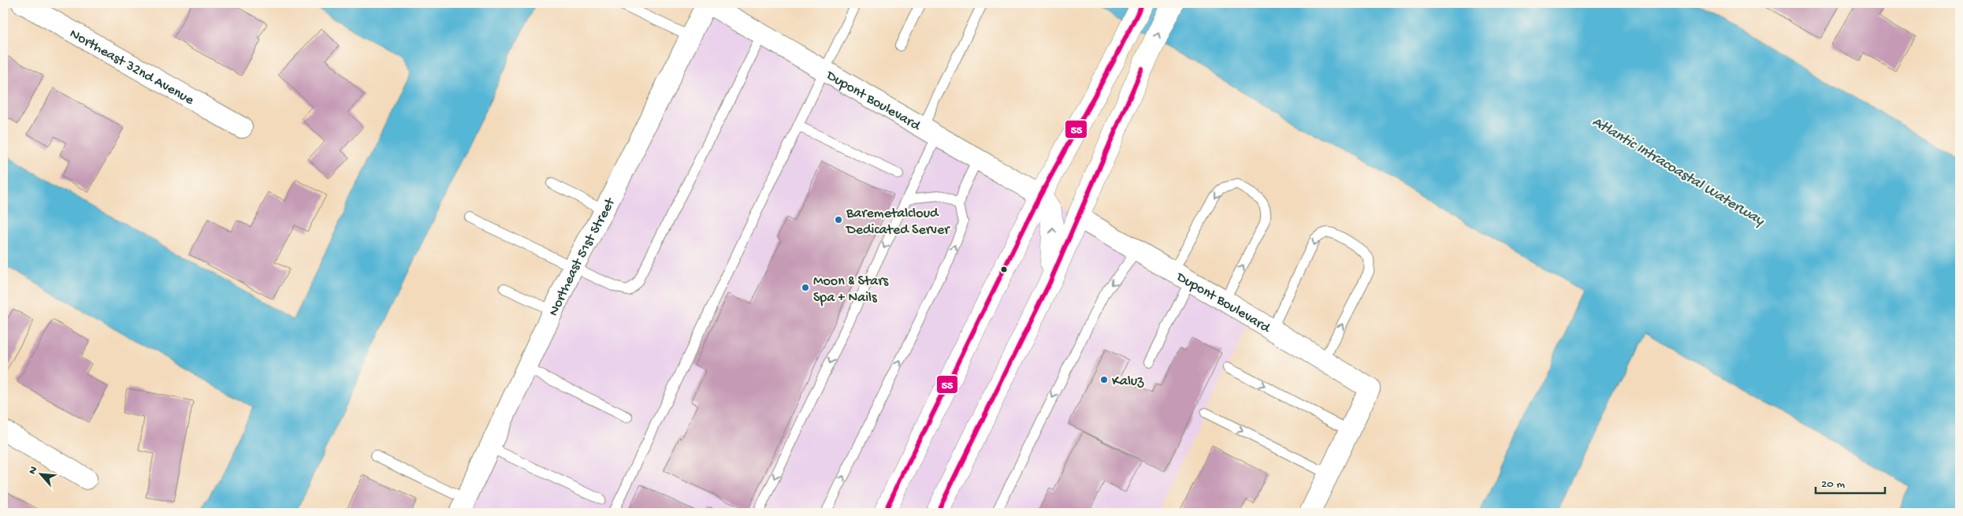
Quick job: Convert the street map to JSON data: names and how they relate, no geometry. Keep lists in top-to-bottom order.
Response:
{
  "streets": {
    "street": ["Northeast 32nd Avenue", "Dupont Boulevard", "Northeast 51st Street"]
  },
  "crossings": [
    ["Dupont Boulevard", "Northeast 51st Street"]
  ],
  "water": ["Atlantic Intracoastal Waterway"],
  "places": ["Baremetalcloud Dedicated Server", "Moon & Stars Spa + Nails", "Kaluz"],
  "lines": ["transit line 55"],
  "scale_bar": "20 m",
  "north": "top left"
}
